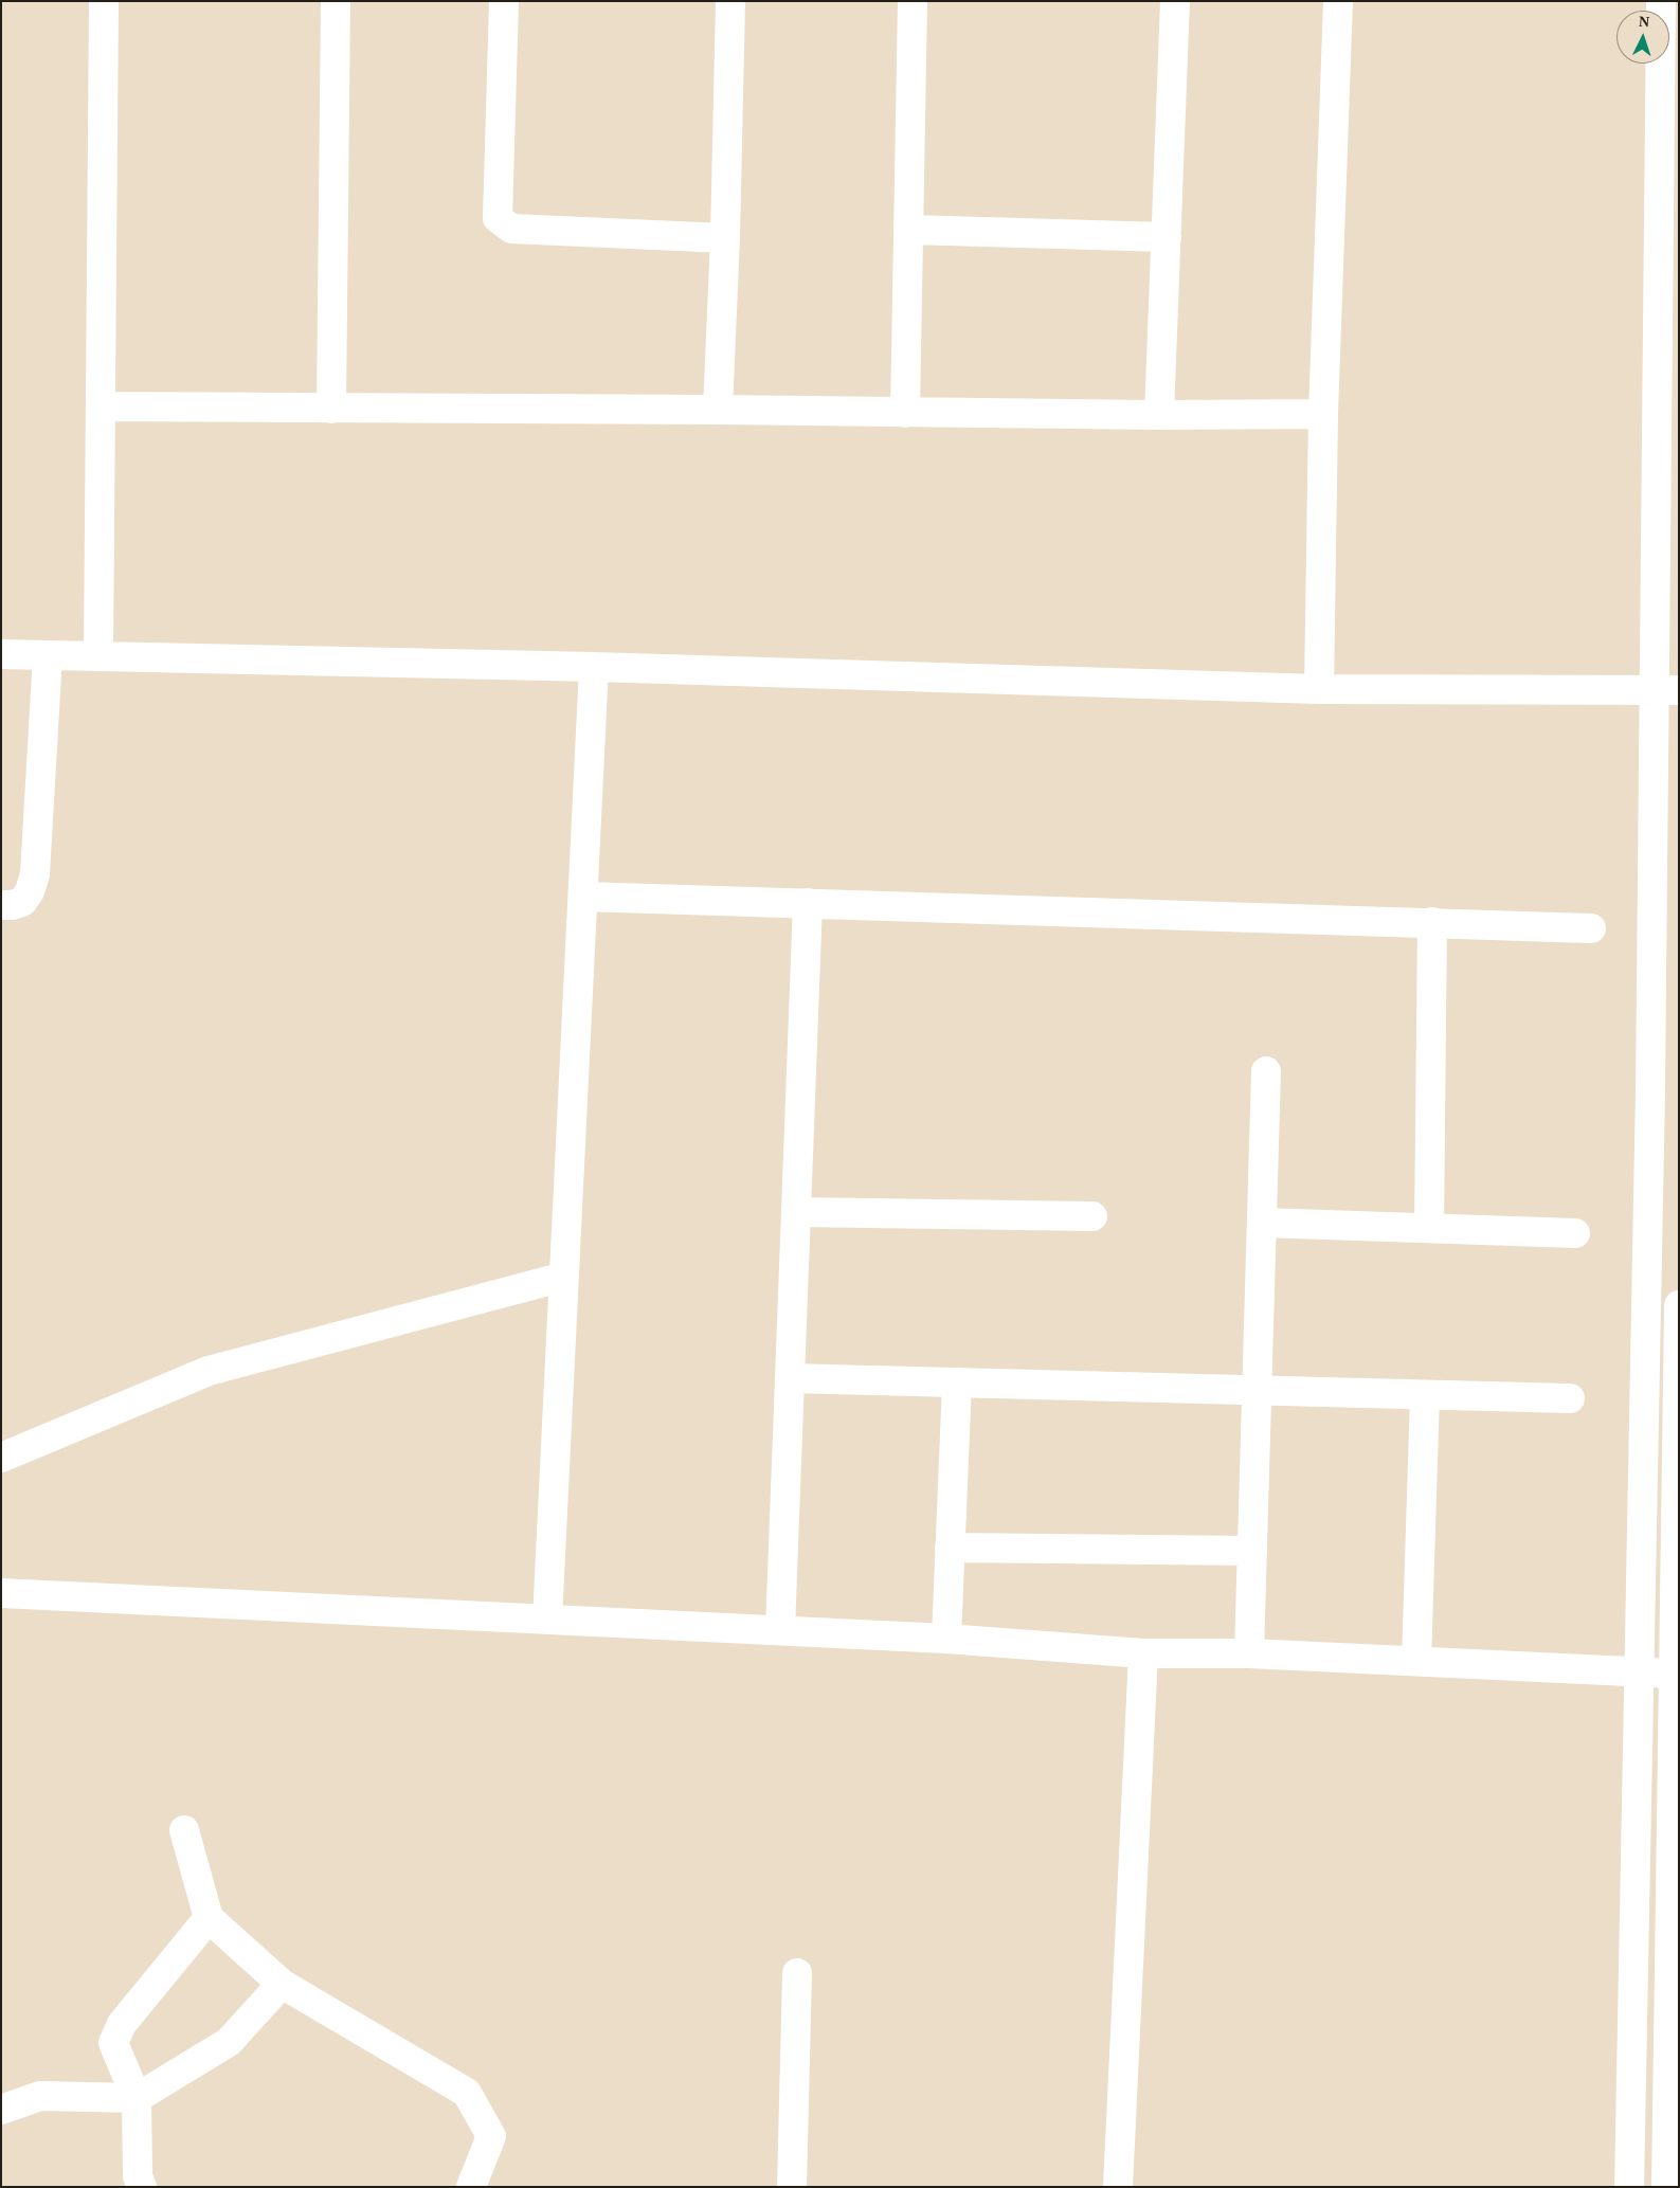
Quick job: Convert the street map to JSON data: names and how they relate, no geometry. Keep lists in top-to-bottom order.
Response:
{
  "north": "top"
}
